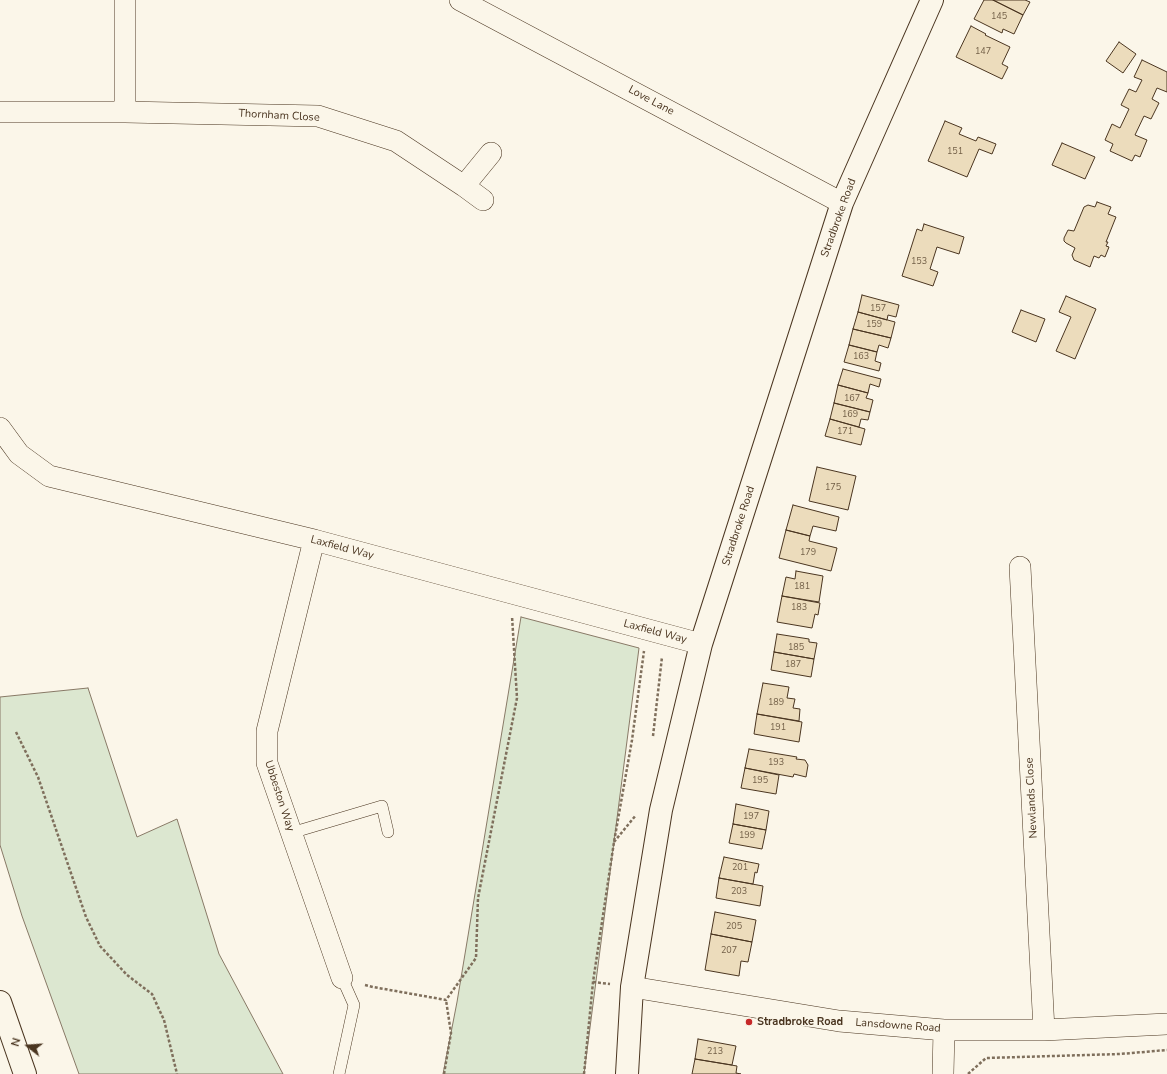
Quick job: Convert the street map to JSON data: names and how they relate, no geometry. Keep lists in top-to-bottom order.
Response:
{
  "streets": {
    "main road": ["Stradbroke Road"],
    "street": [
      "Love Lane",
      "Thornham Close",
      "Laxfield Way",
      "Ubbeston Way",
      "Newlands Close",
      "Lansdowne Road"
    ]
  },
  "crossings": [
    ["Love Lane", "Stradbroke Road"],
    ["Stradbroke Road", "Laxfield Way"],
    ["Stradbroke Road", "Lansdowne Road"],
    ["Laxfield Way", "Ubbeston Way"],
    ["Newlands Close", "Lansdowne Road"]
  ],
  "places": ["Stradbroke Road"],
  "house_numbers": [
    "145",
    "147",
    "151",
    "153",
    "157",
    "159",
    "163",
    "167",
    "169",
    "171",
    "175",
    "179",
    "181",
    "183",
    "185",
    "187",
    "189",
    "191",
    "193",
    "195",
    "197",
    "199",
    "201",
    "203",
    "205",
    "207",
    "213"
  ],
  "north": "left"
}
